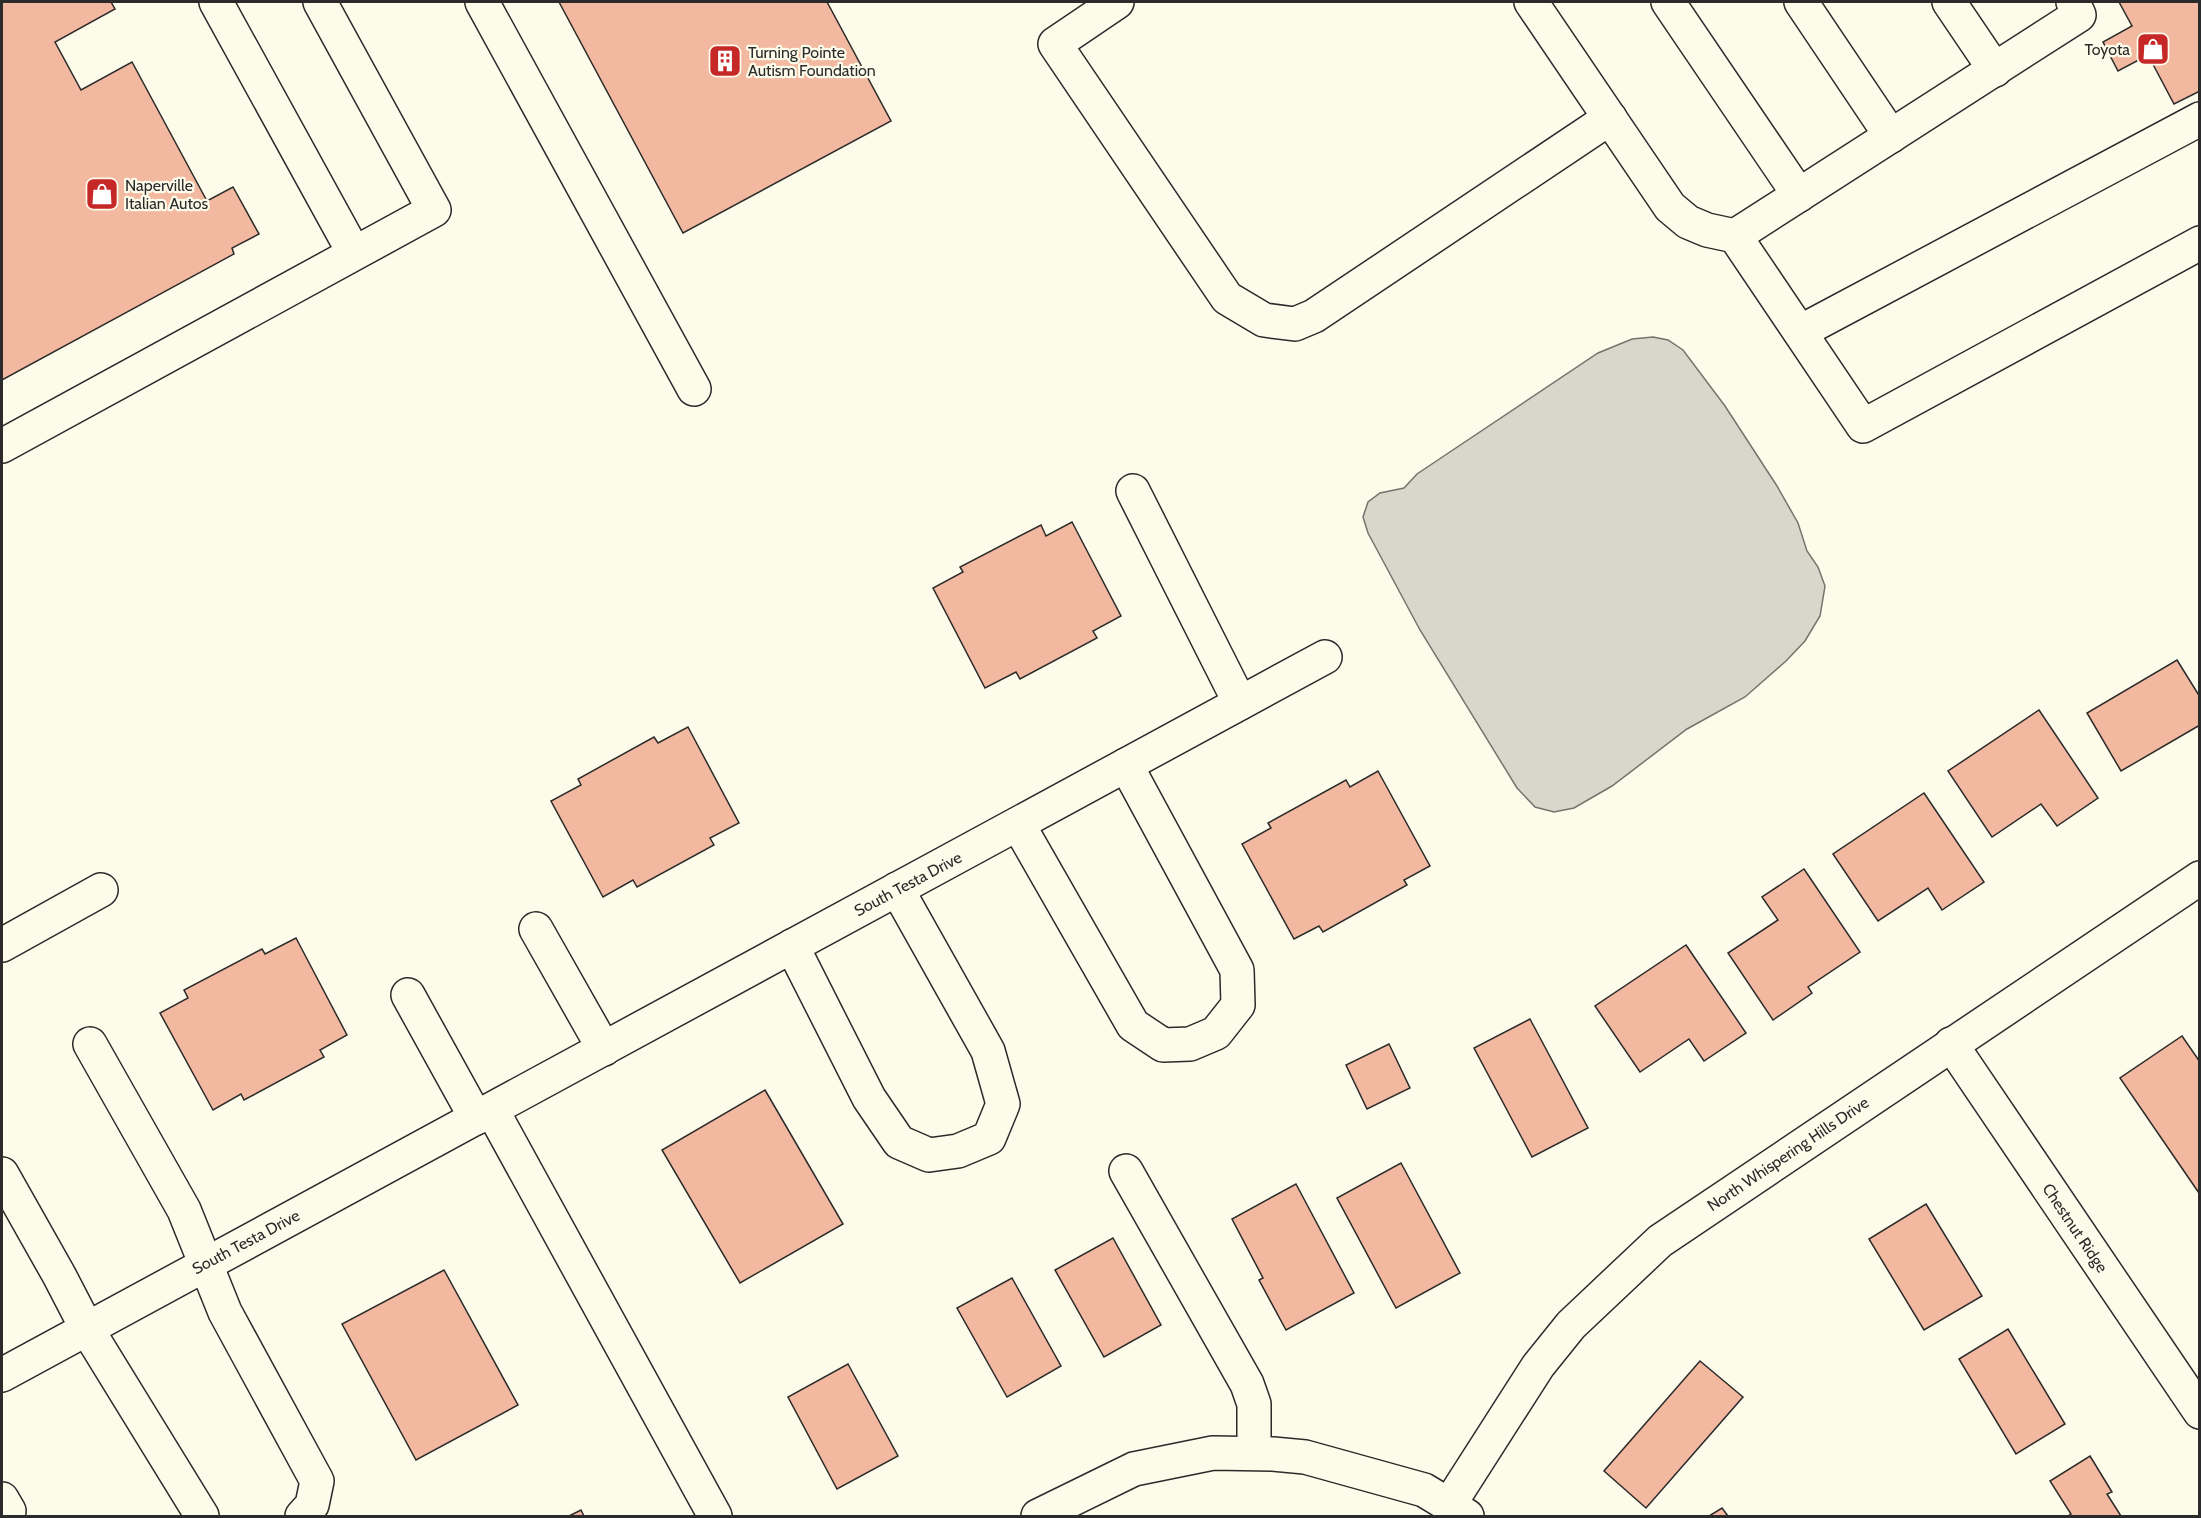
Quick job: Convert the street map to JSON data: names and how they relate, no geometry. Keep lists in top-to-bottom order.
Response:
{
  "streets": {
    "street": ["South Testa Drive", "North Whispering Hills Drive", "Chestnut Ridge"]
  },
  "crossings": [
    ["North Whispering Hills Drive", "Chestnut Ridge"]
  ],
  "places": {
    "shop": ["Toyota", "Naperville Italian Autos"],
    "building": ["Turning Pointe Autism Foundation"]
  }
}
